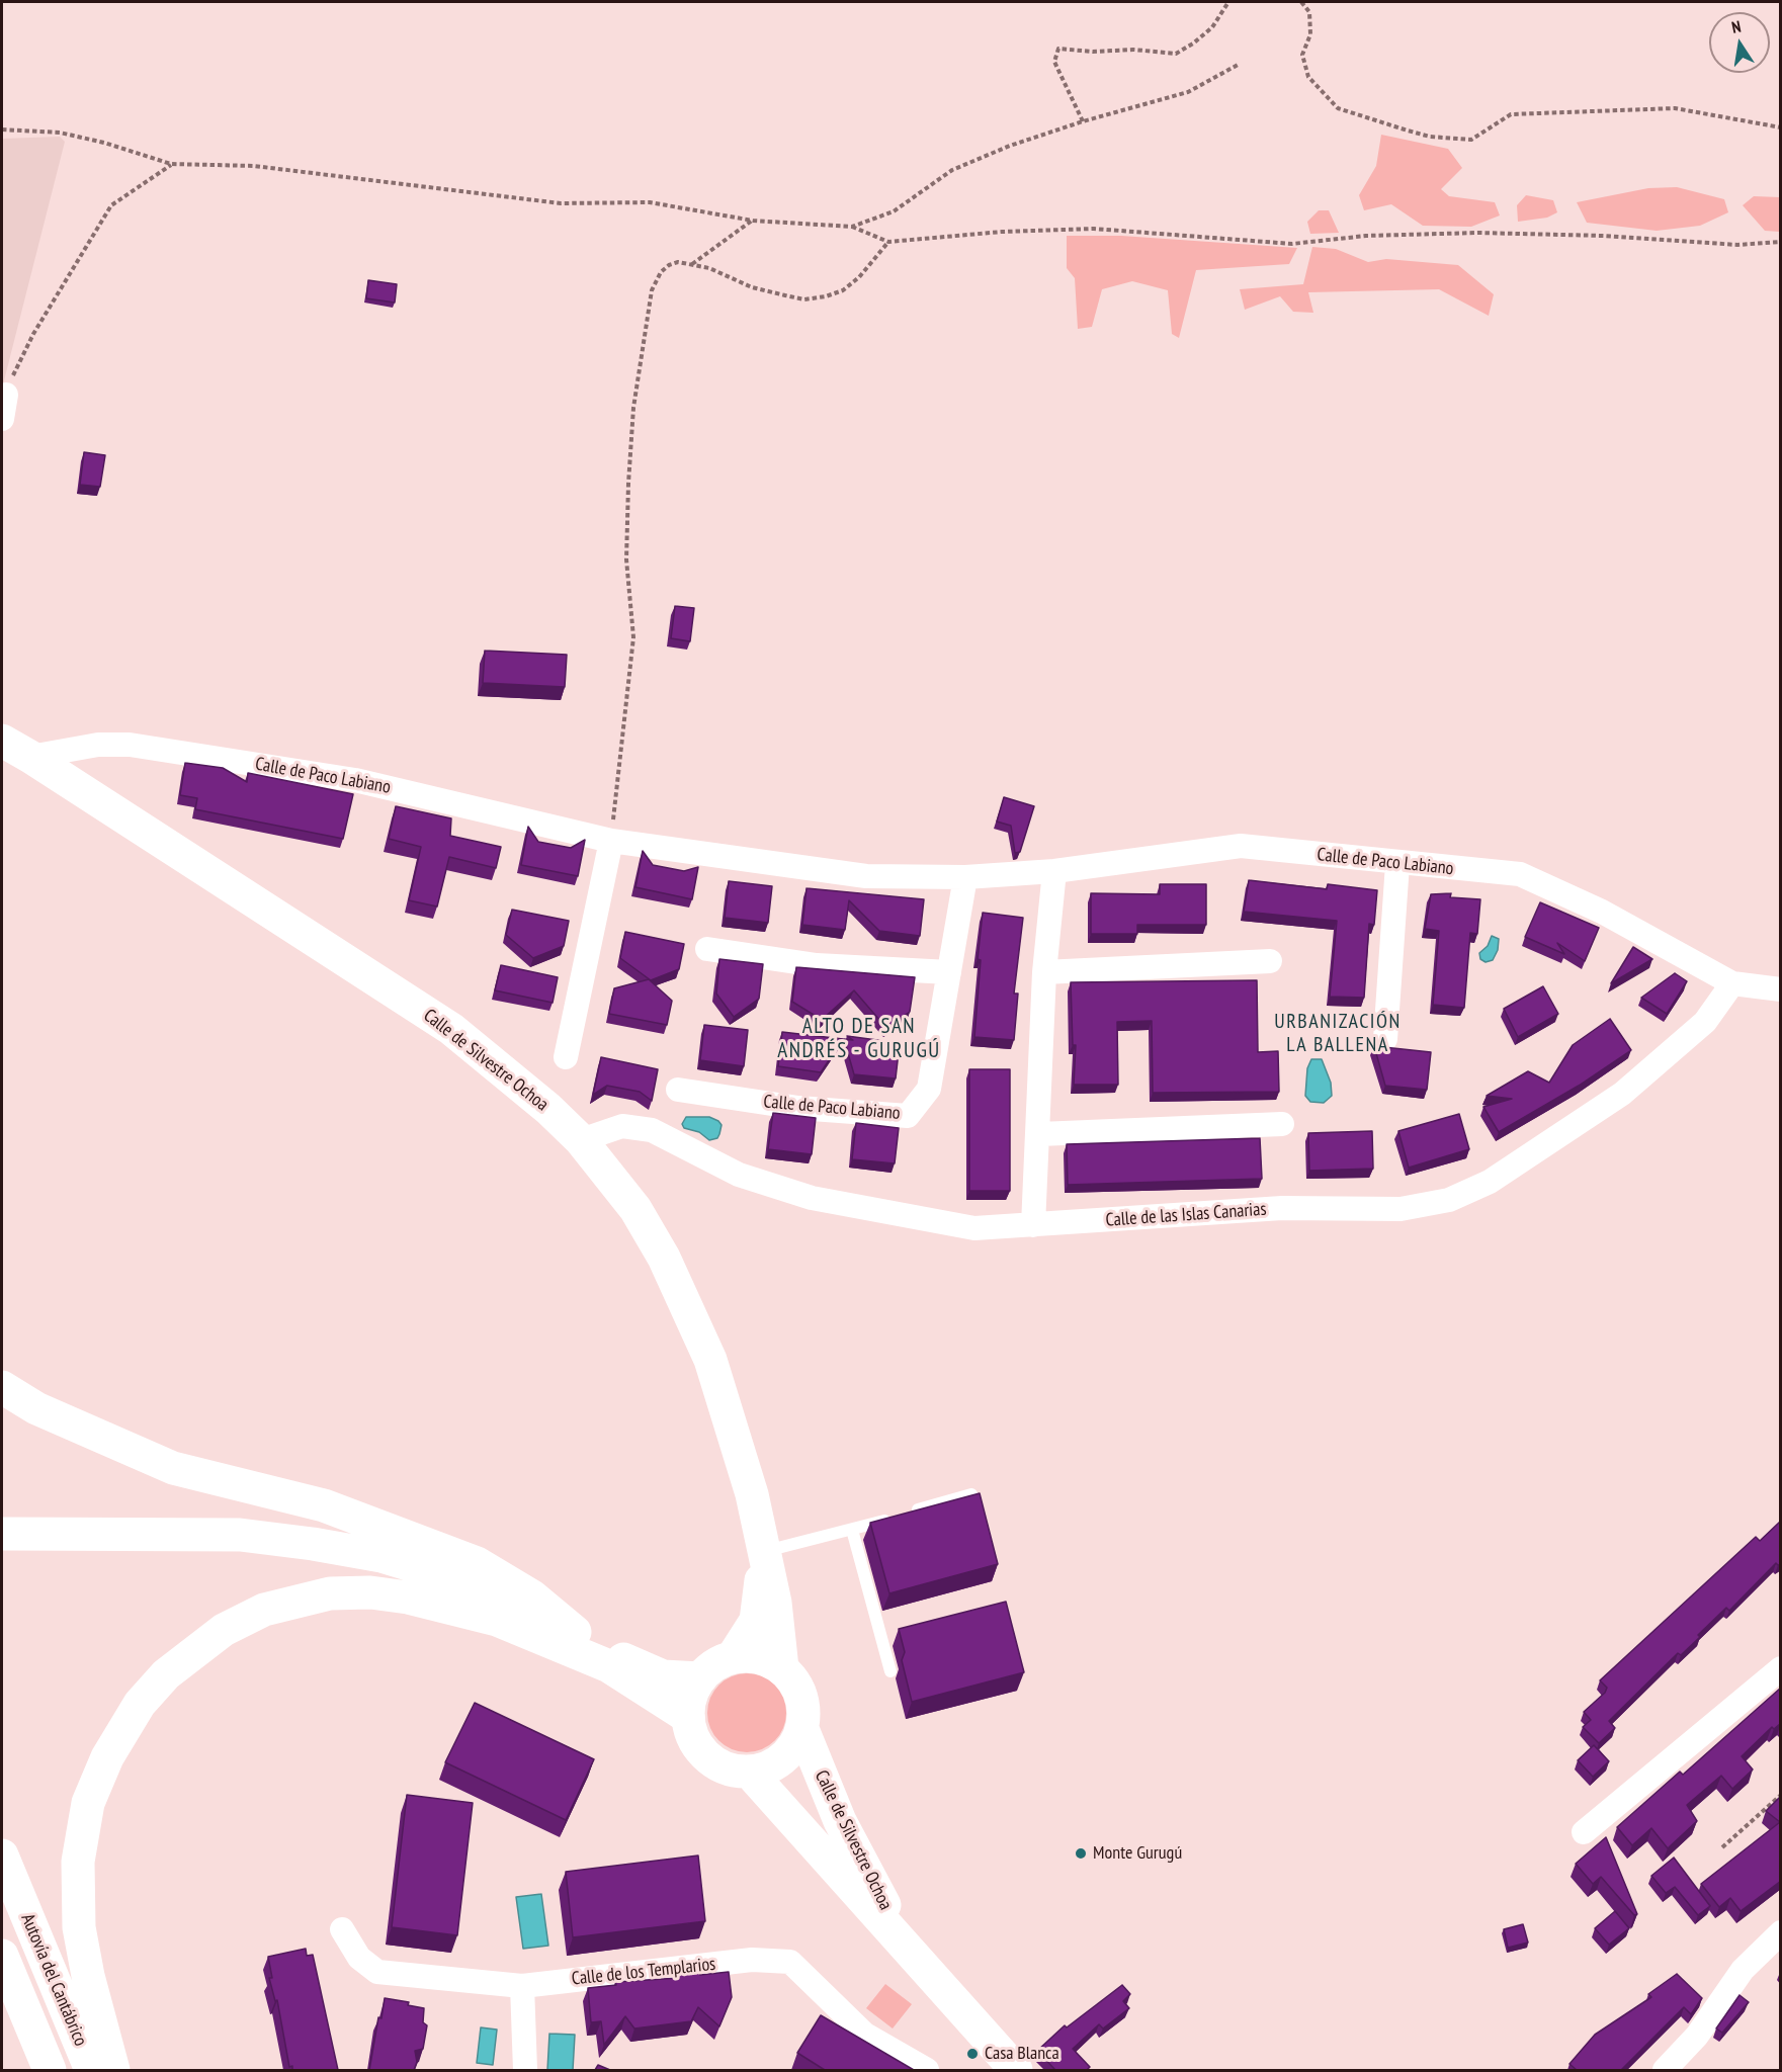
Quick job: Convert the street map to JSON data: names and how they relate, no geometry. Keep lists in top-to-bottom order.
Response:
{
  "streets": {
    "highway": ["Calle de Silvestre Ochoa", "Autovía del Cantábrico"],
    "street": ["Calle de Paco Labiano", "Calle de las Islas Canarias", "Calle de los Templarios"]
  },
  "crossings": [
    ["Calle de Paco Labiano", "Calle de Silvestre Ochoa"],
    ["Calle de Paco Labiano", "Calle de las Islas Canarias"],
    ["Calle de Silvestre Ochoa", "Calle de las Islas Canarias"]
  ],
  "districts": ["URBANIZACIÓN LA BALLENA", "ALTO DE SAN ANDRÉS - GURUGÚ"],
  "places": ["Monte Gurugú", "Casa Blanca"],
  "north": "top"
}
